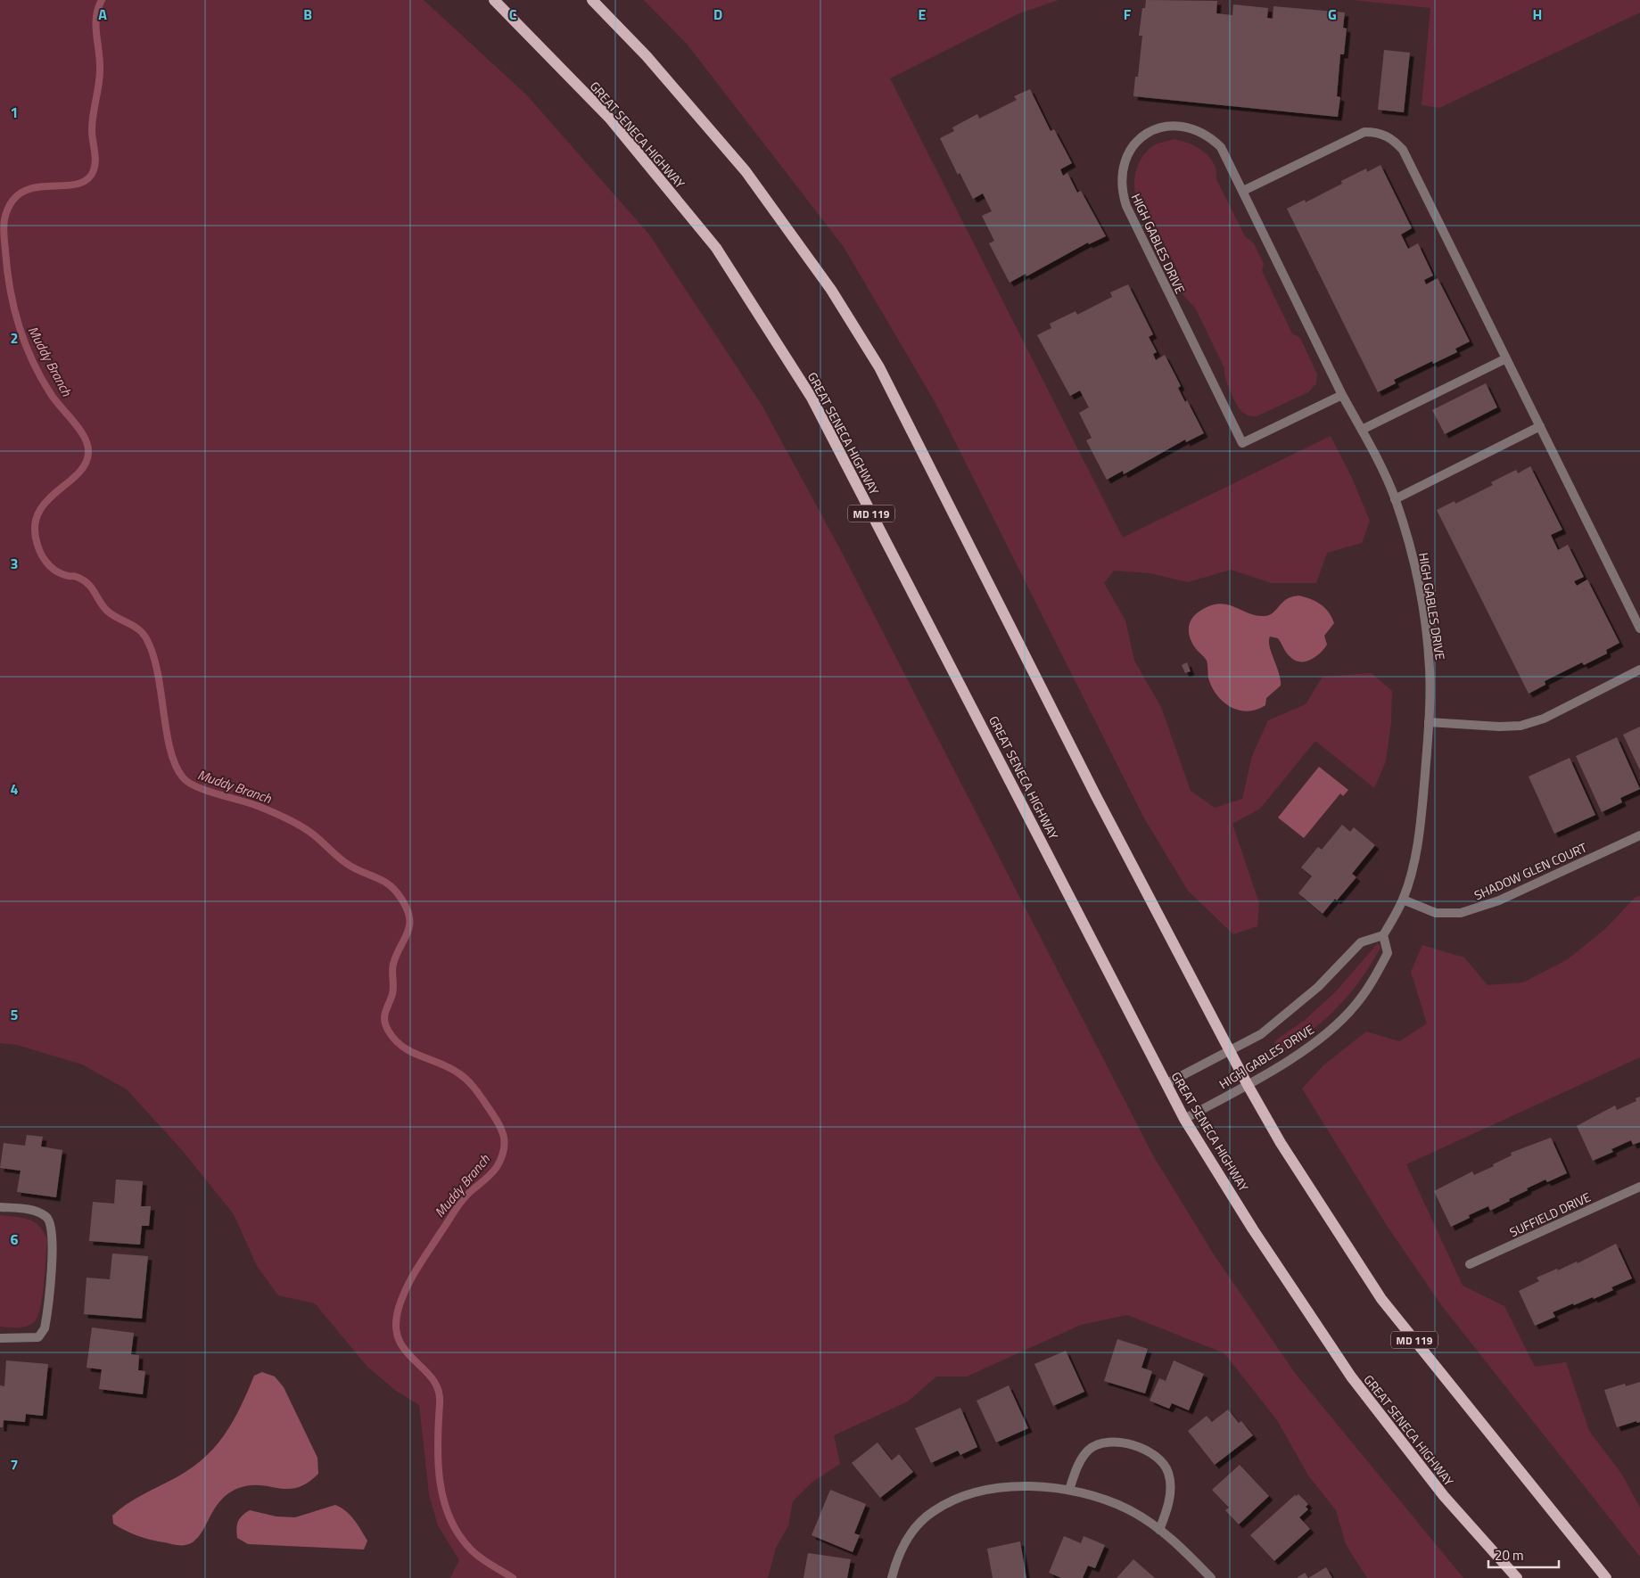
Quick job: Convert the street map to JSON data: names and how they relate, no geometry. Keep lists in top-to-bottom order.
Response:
{
  "streets": {
    "main road": ["GREAT SENECA HIGHWAY", "MD 119"],
    "street": ["HIGH GABLES DRIVE", "SHADOW GLEN COURT", "SUFFIELD DRIVE"]
  },
  "crossings": [
    ["GREAT SENECA HIGHWAY", "HIGH GABLES DRIVE"],
    ["HIGH GABLES DRIVE", "MD 119"],
    ["HIGH GABLES DRIVE", "SHADOW GLEN COURT"]
  ],
  "water": ["Muddy Branch"],
  "scale_bar": "20 m",
  "grid": {
    "columns": [
      "A",
      "B",
      "C",
      "D",
      "E",
      "F",
      "G",
      "H"
    ],
    "rows": [
      "1",
      "2",
      "3",
      "4",
      "5",
      "6",
      "7"
    ]
  }
}
